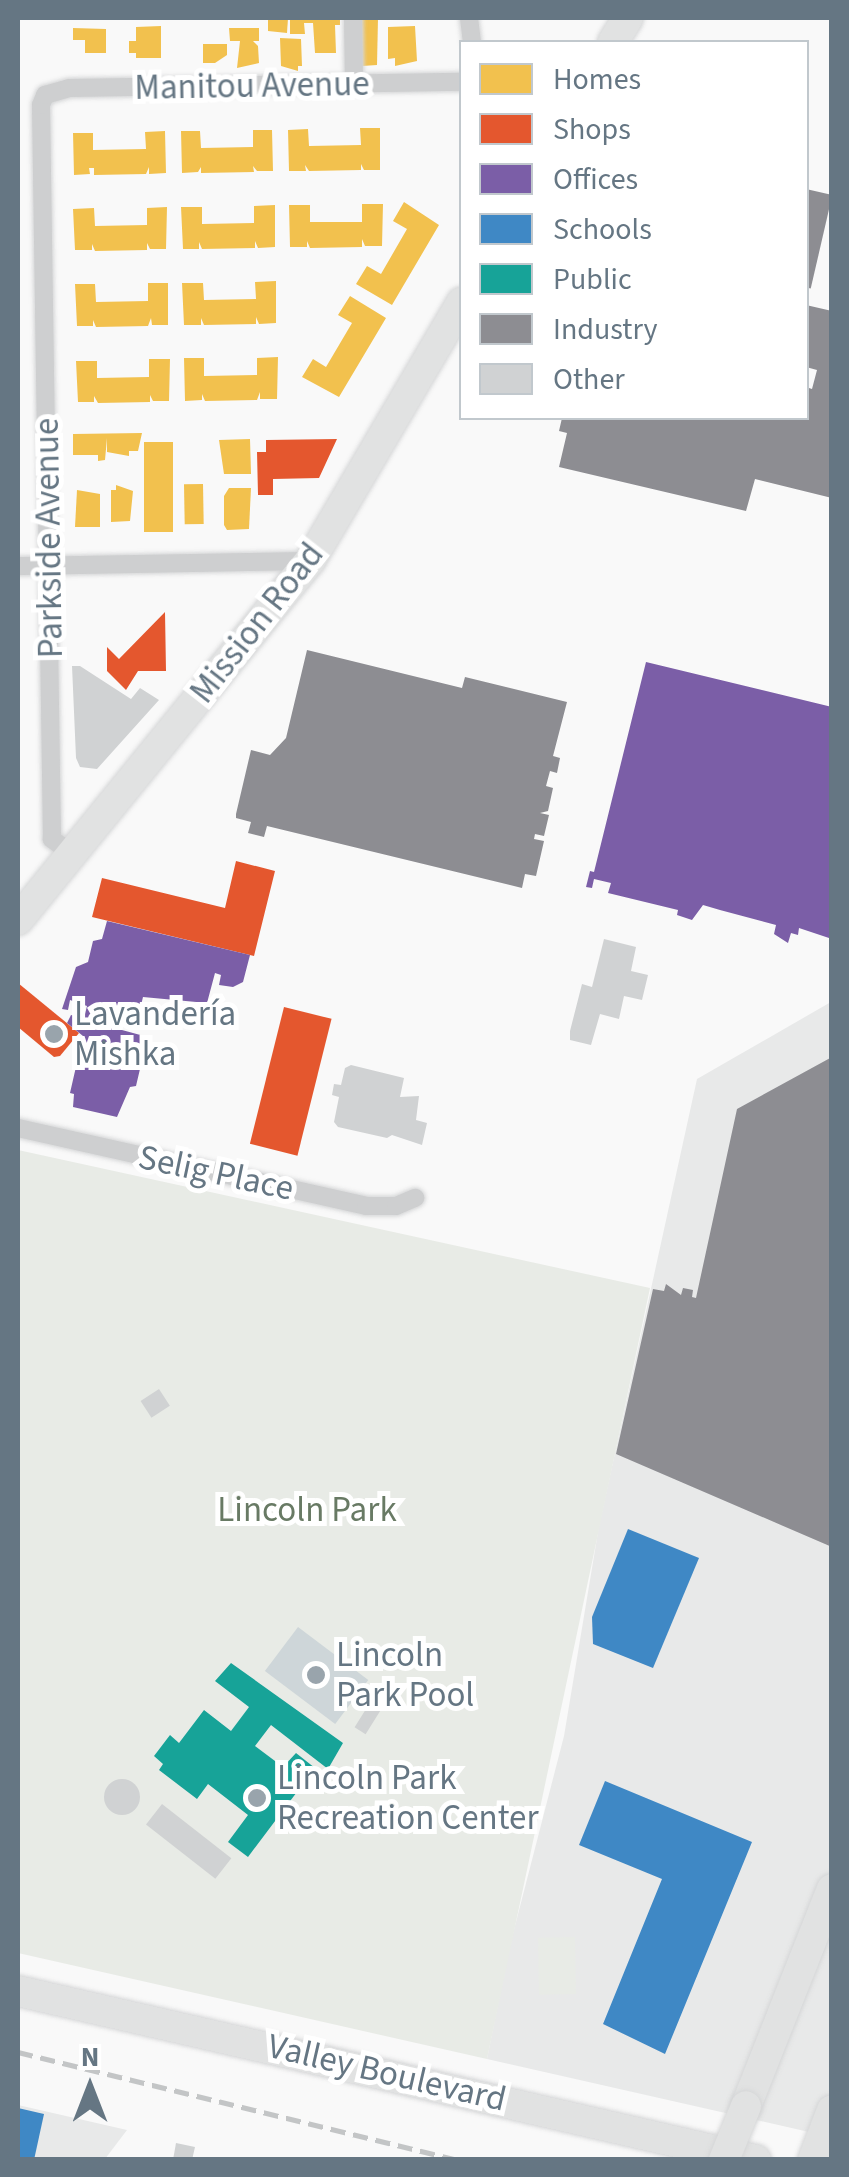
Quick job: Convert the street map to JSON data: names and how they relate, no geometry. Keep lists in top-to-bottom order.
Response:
{
  "streets": {
    "main road": ["Mission Road", "Valley Boulevard"],
    "street": ["Manitou Avenue", "Parkside Avenue", "Selig Place"]
  },
  "crossings": [
    ["Manitou Avenue", "Parkside Avenue"],
    ["Parkside Avenue", "Mission Road"]
  ],
  "parks": ["Lincoln Park"],
  "places": ["Lavandería Mishka", "Lincoln Park Pool", "Lincoln Park Recreation Center"],
  "legend": [
    "Homes",
    "Shops",
    "Offices",
    "Schools",
    "Public",
    "Industry",
    "Other"
  ],
  "north": "top"
}
